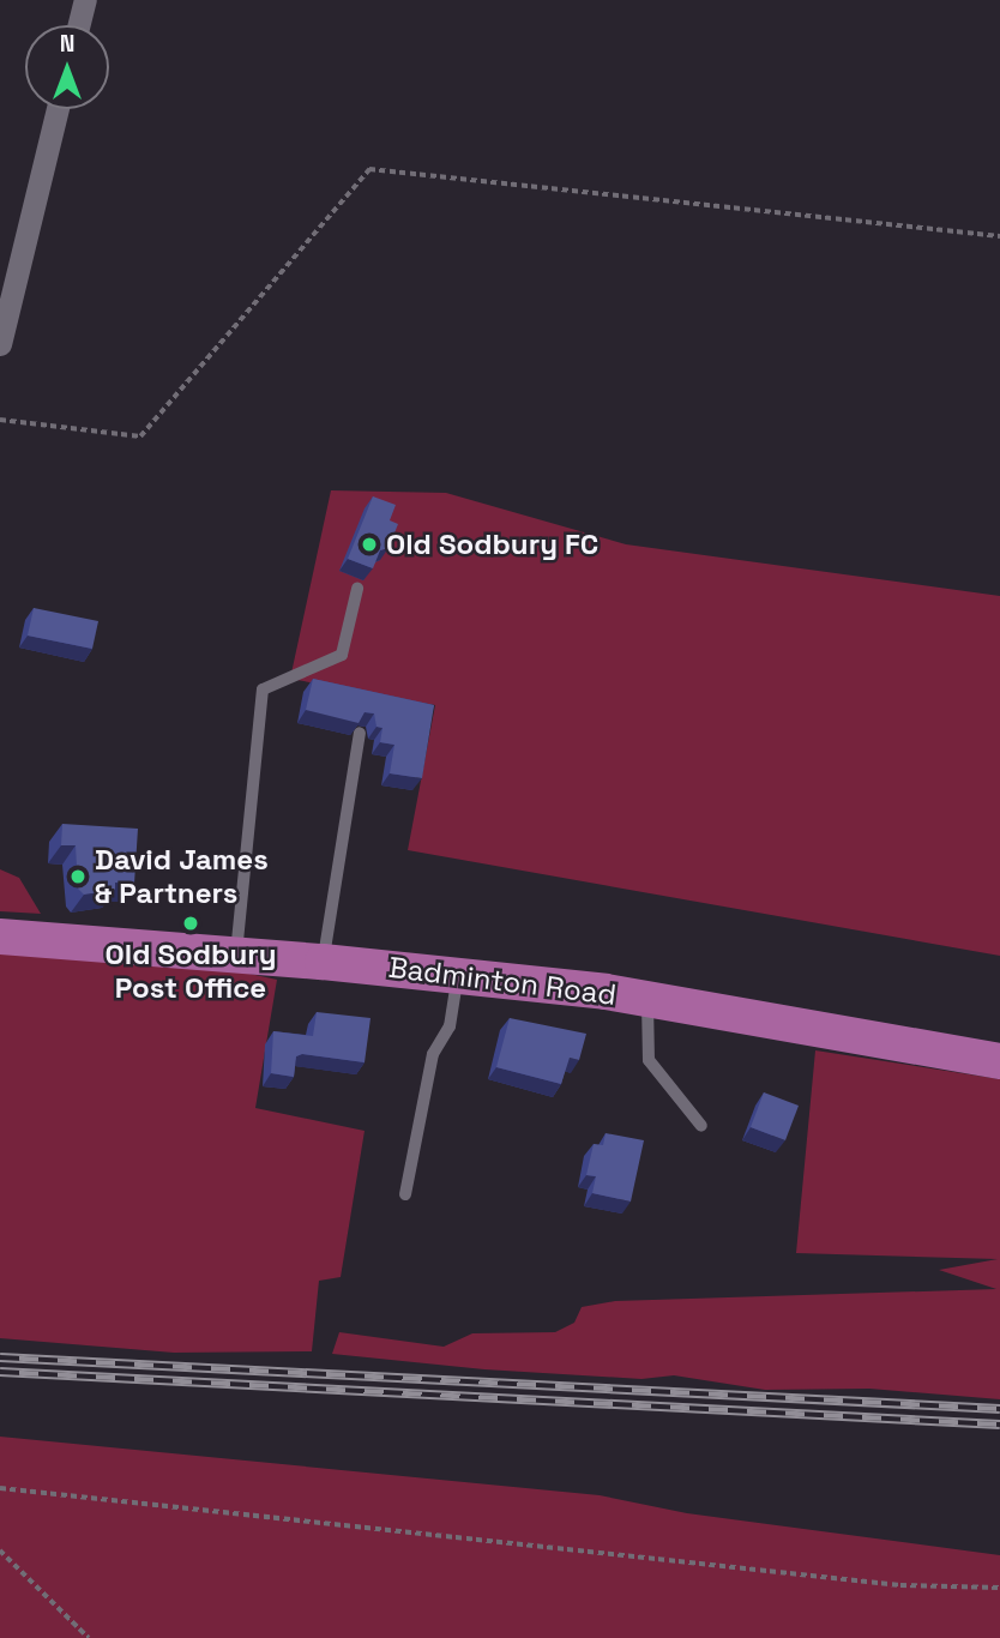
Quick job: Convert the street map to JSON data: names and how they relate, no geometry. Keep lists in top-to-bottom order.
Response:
{
  "streets": {
    "main road": ["Badminton Road"]
  },
  "places": ["Old Sodbury FC", "David James & Partners", "Old Sodbury Post Office"],
  "north": "top"
}
